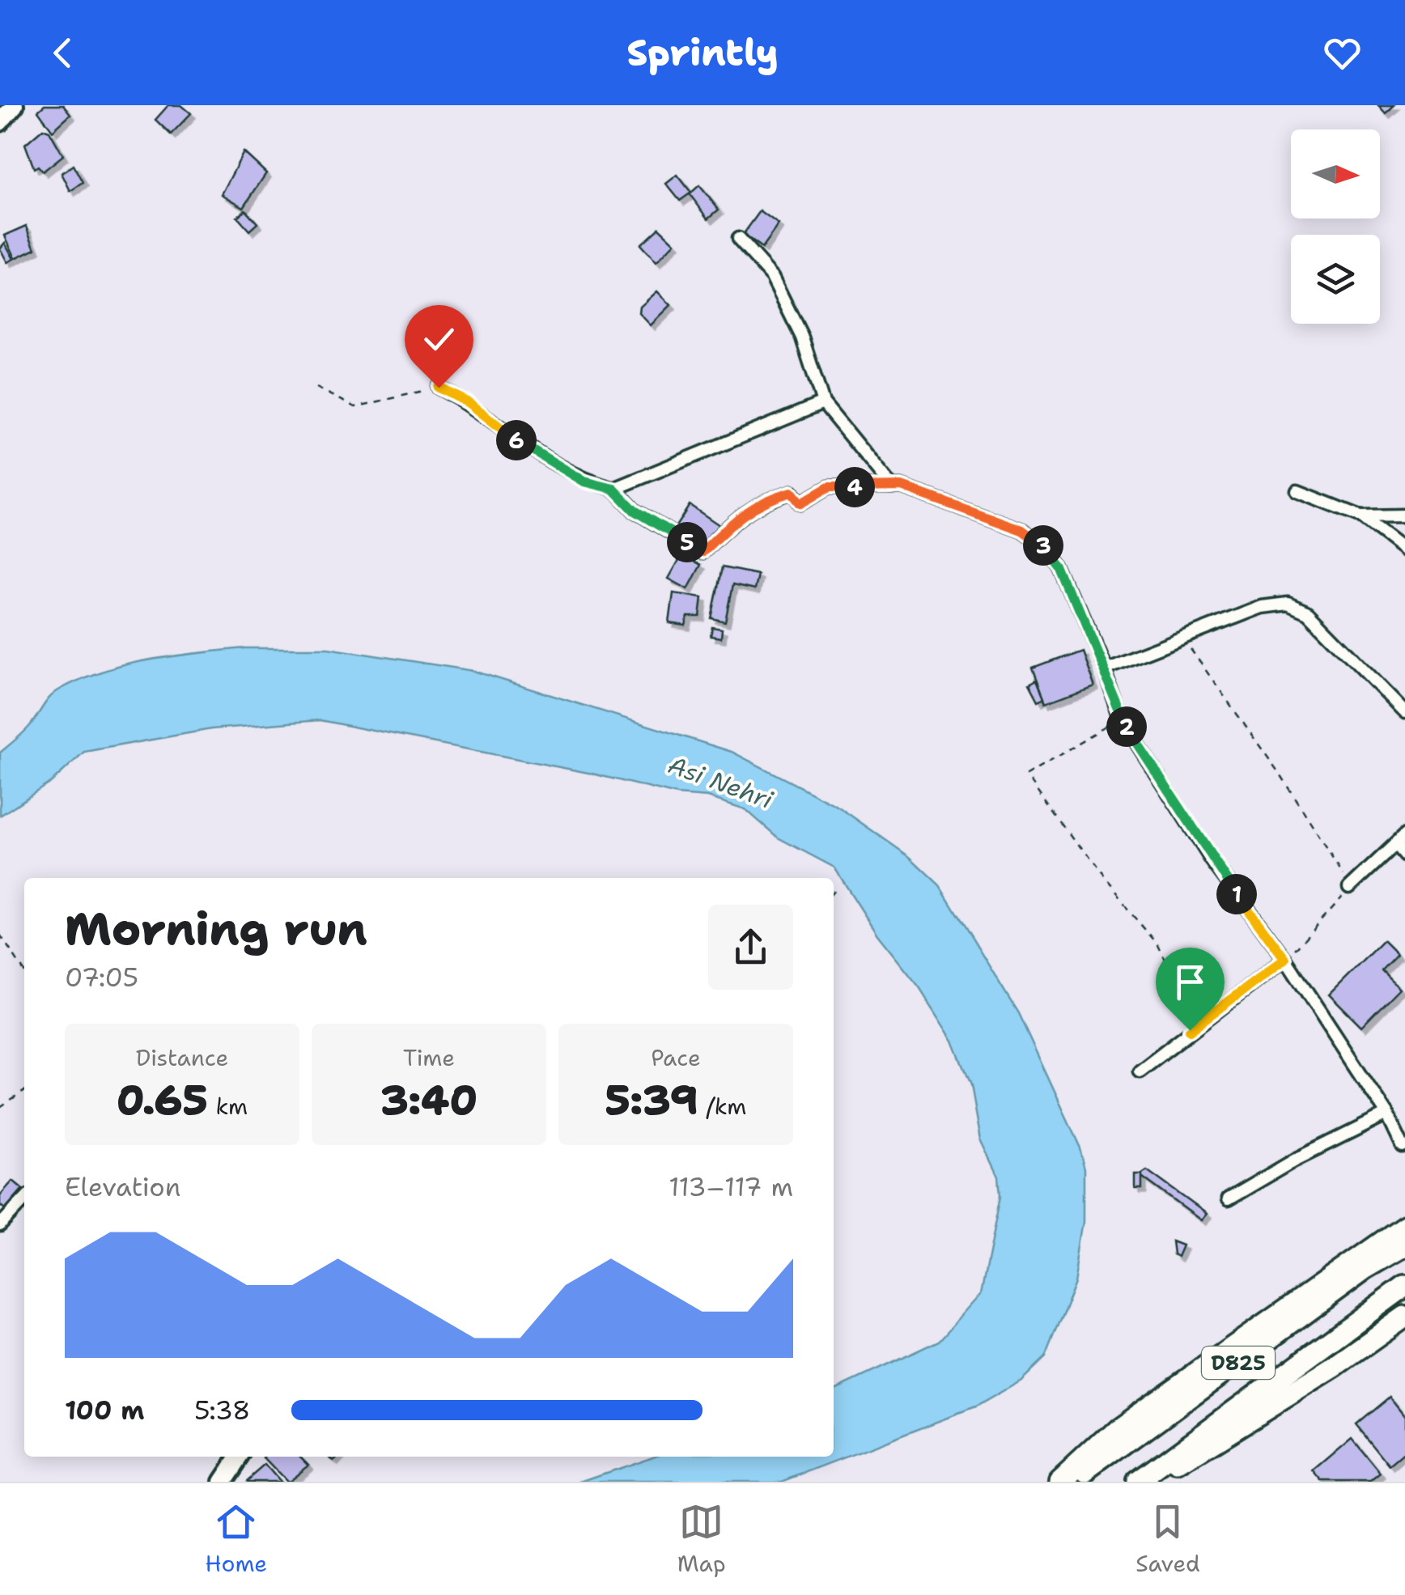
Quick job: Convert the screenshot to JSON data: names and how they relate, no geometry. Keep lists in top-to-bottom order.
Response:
{
  "streets": {
    "highway": ["D825"]
  },
  "water": ["Asi Nehri"],
  "north": "right",
  "page": {
    "header": "Sprintly",
    "pins": [
      "6",
      "4",
      "5",
      "3",
      "2",
      "1"
    ],
    "heading": ["Morning run", "07:05"],
    "stats": [
      ["Distance", "0.65 km"],
      ["Time", "3:40"],
      ["Pace", "5:39 /km"]
    ],
    "chart": ["Elevation", "113–117 m"],
    "list": [
      {
        "name": "100 m",
        "note": "5:38"
      }
    ],
    "tabs": ["Home", "Map", "Saved"]
  }
}
